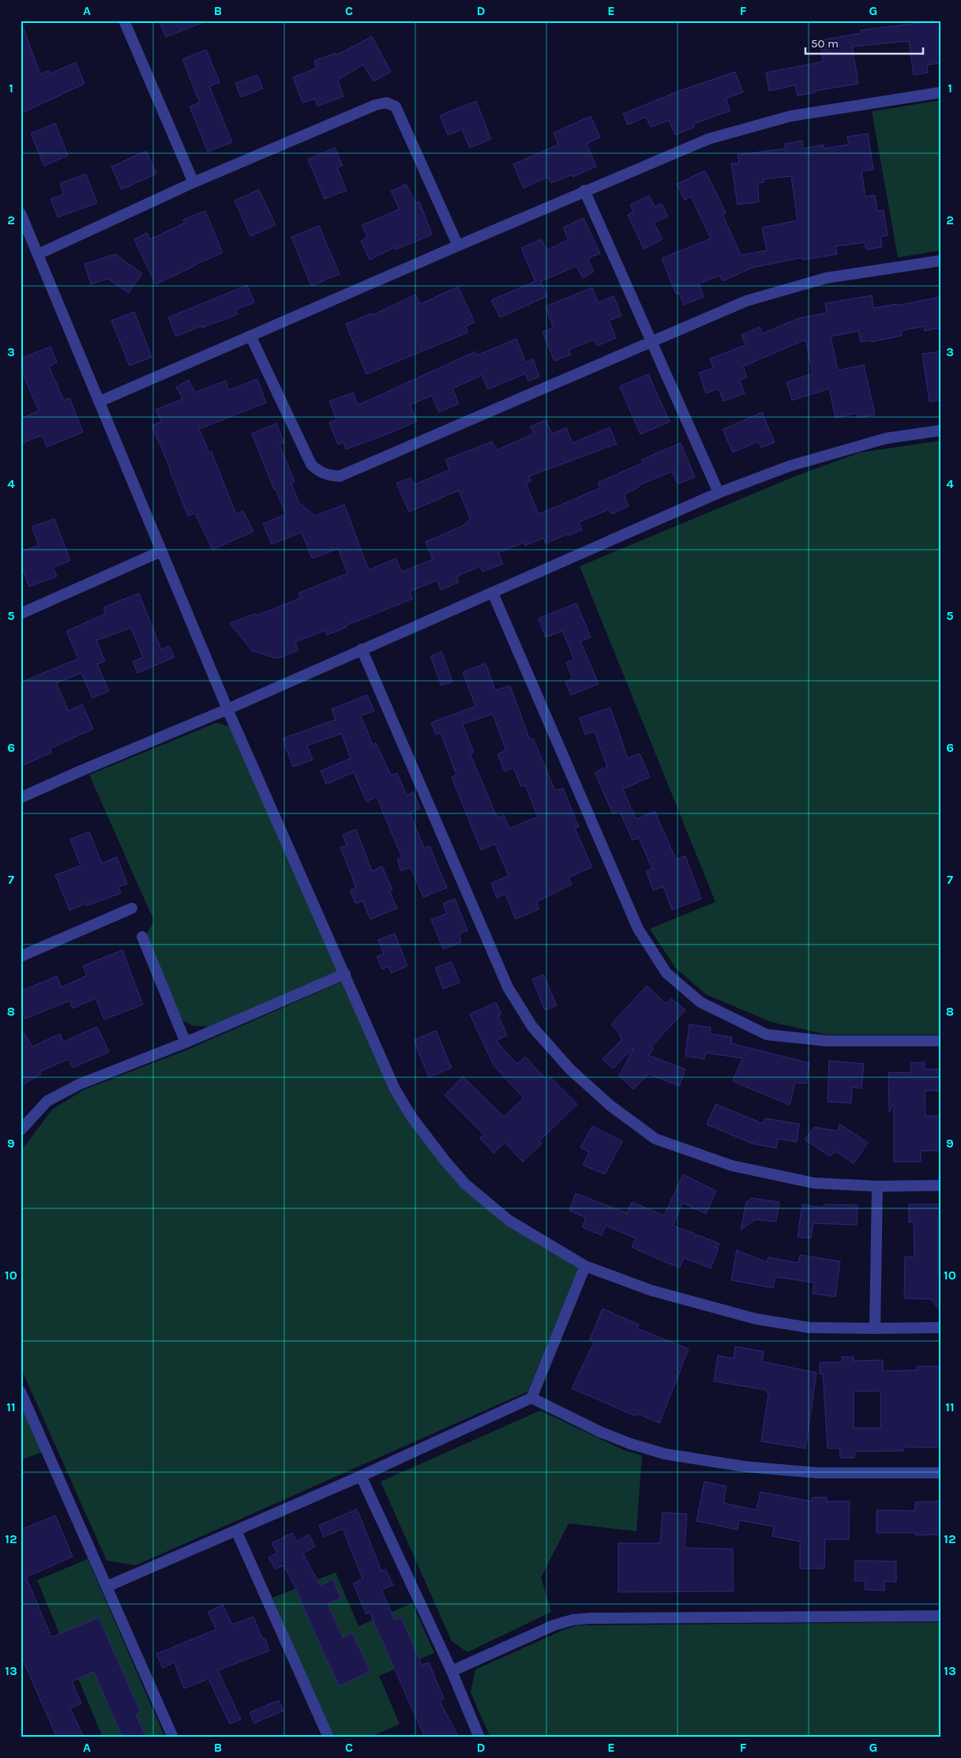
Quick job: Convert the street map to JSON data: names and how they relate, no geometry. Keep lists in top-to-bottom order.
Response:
{
  "scale_bar": "50 m",
  "grid": {
    "columns": [
      "A",
      "B",
      "C",
      "D",
      "E",
      "F",
      "G"
    ],
    "rows": [
      "1",
      "2",
      "3",
      "4",
      "5",
      "6",
      "7",
      "8",
      "9",
      "10",
      "11",
      "12",
      "13"
    ]
  }
}
